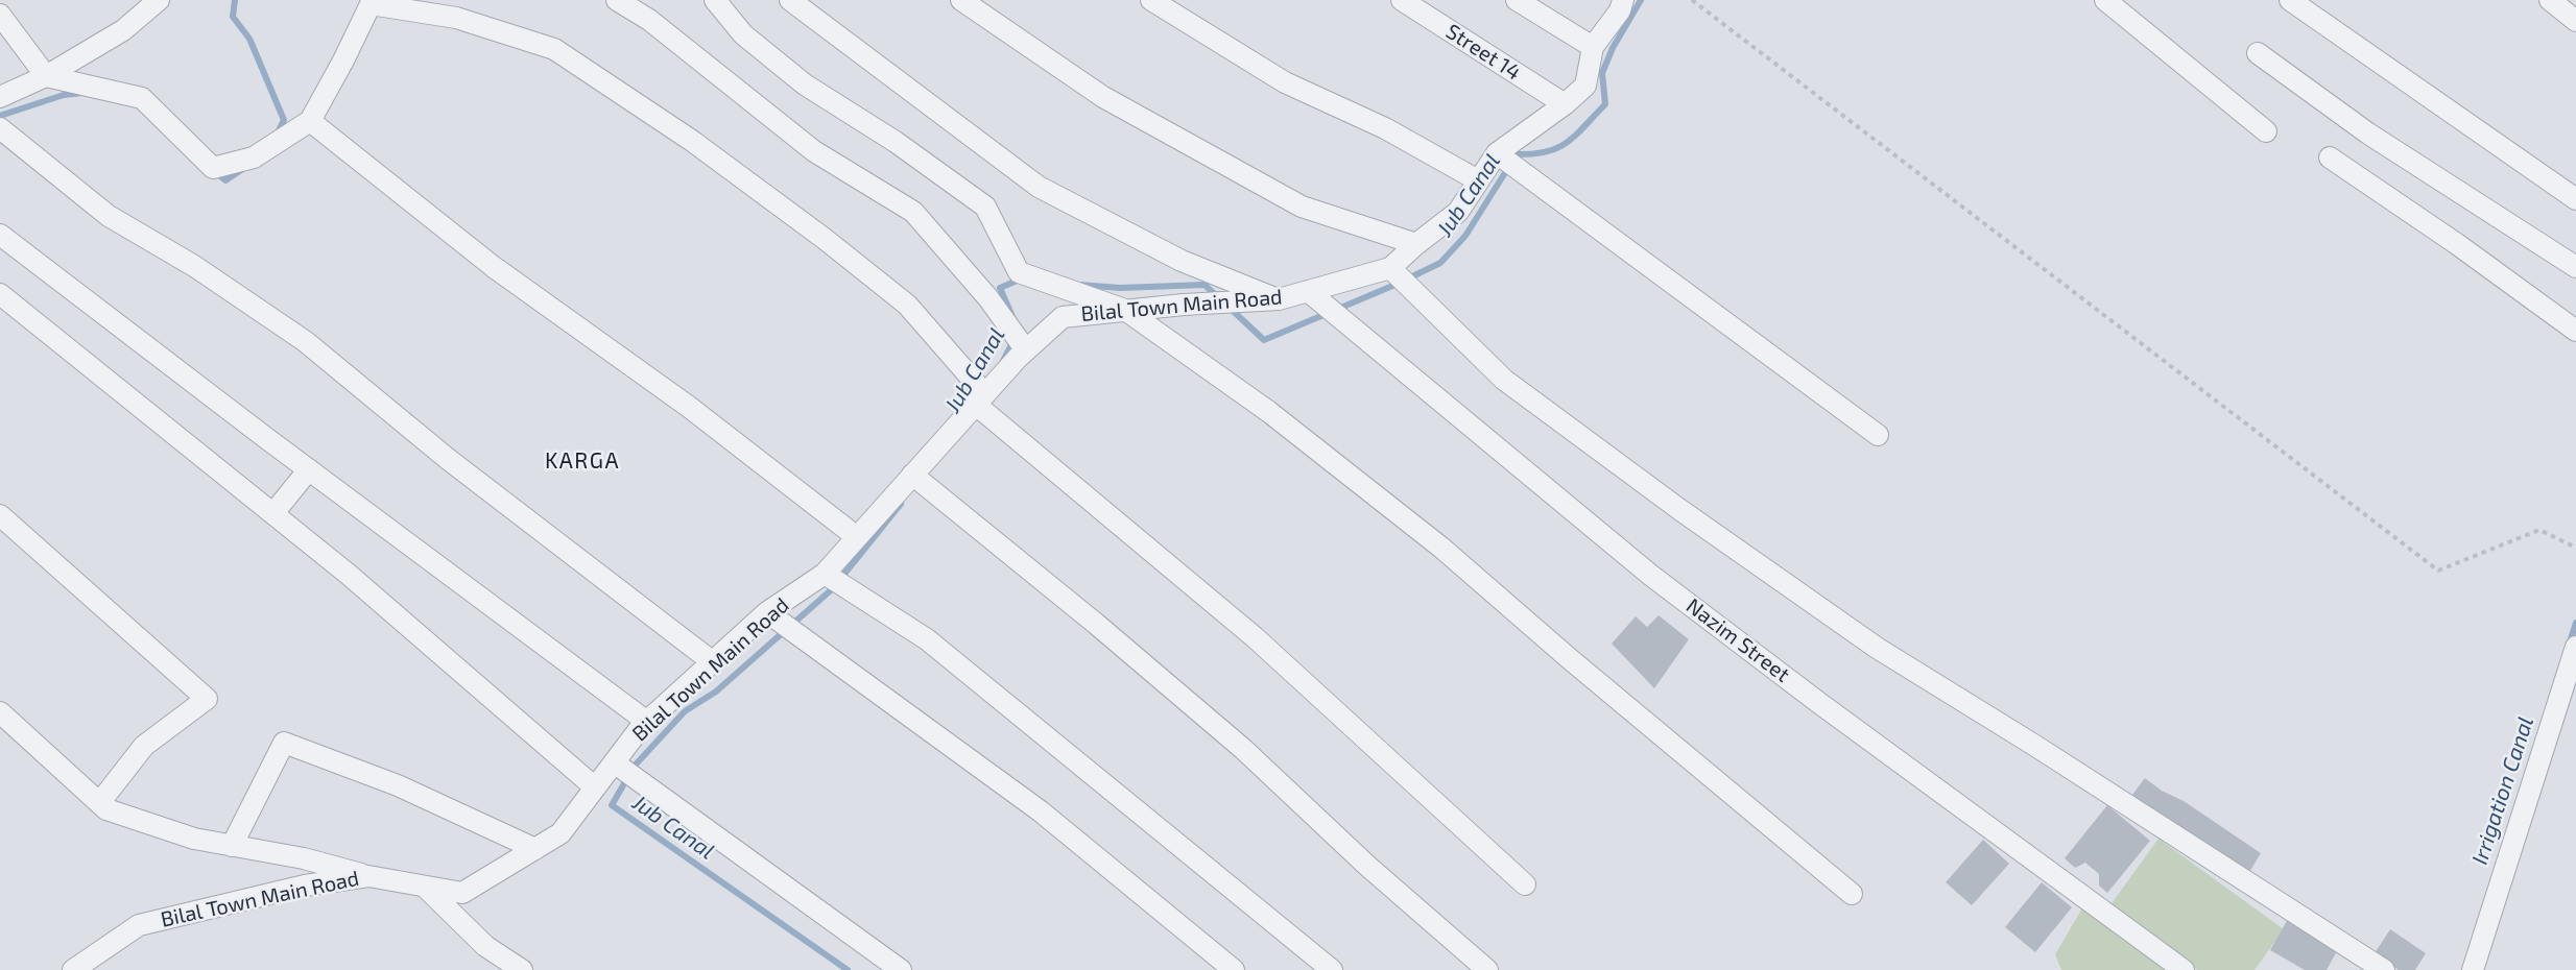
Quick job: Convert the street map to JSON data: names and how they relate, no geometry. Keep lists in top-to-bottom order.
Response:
{
  "streets": {
    "street": ["Street 14", "Bilal Town Main Road", "Nazim Street"]
  },
  "crossings": [
    ["Street 14", "Bilal Town Main Road"],
    ["Bilal Town Main Road", "Nazim Street"]
  ],
  "districts": ["KARGA"],
  "water": ["Jub Canal", "Irrigation Canal"]
}
